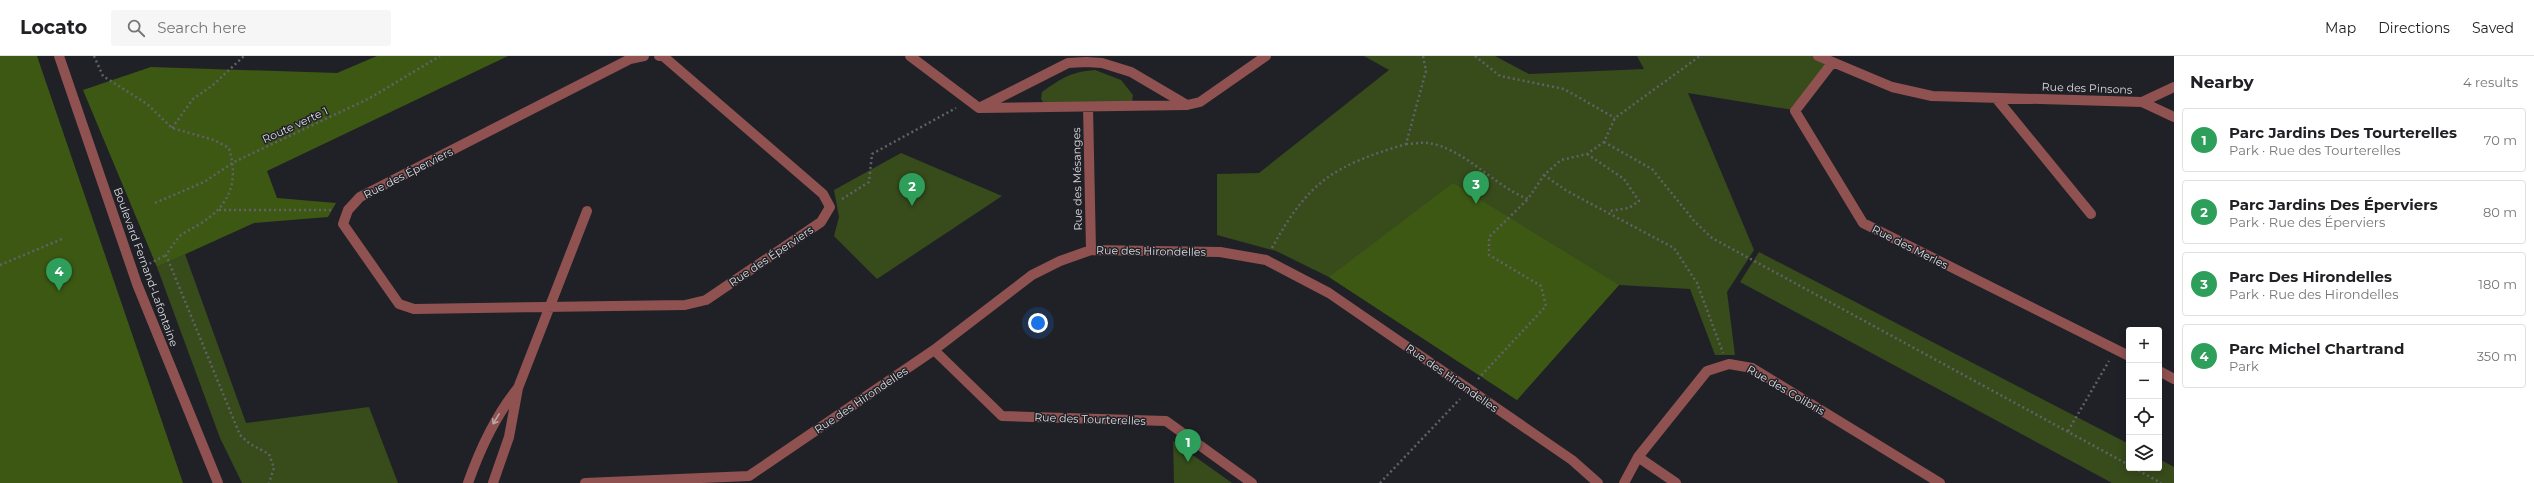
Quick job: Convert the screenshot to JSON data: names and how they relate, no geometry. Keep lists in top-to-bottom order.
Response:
{
  "streets": {
    "street": [
      "Rue des Pinsons",
      "Rue des Éperviers",
      "Rue des Mésanges",
      "Rue des Merles",
      "Rue des Hirondelles",
      "Boulevard Fernand-Lafontaine",
      "Rue des Colibris",
      "Rue des Tourterelles"
    ],
    "path": ["Route verte 1"]
  },
  "crossings": [
    ["Rue des Pinsons", "Rue des Merles"],
    ["Rue des Mésanges", "Rue des Hirondelles"],
    ["Rue des Hirondelles", "Rue des Tourterelles"]
  ],
  "page": {
    "header": "Locato",
    "search": "Search here",
    "nav": ["Map", "Directions", "Saved"],
    "heading": ["Nearby", "4 results"],
    "list": [
      {
        "mark": "1",
        "name": "Parc Jardins Des Tourterelles",
        "note": "Park · Rue des Tourterelles",
        "value": "70 m"
      },
      {
        "mark": "2",
        "name": "Parc Jardins Des Éperviers",
        "note": "Park · Rue des Éperviers",
        "value": "80 m"
      },
      {
        "mark": "3",
        "name": "Parc Des Hirondelles",
        "note": "Park · Rue des Hirondelles",
        "value": "180 m"
      },
      {
        "mark": "4",
        "name": "Parc Michel Chartrand",
        "note": "Park",
        "value": "350 m"
      }
    ],
    "pins": [
      "3",
      "2",
      "4",
      "1"
    ],
    "map_buttons": ["+", "−"]
  }
}
